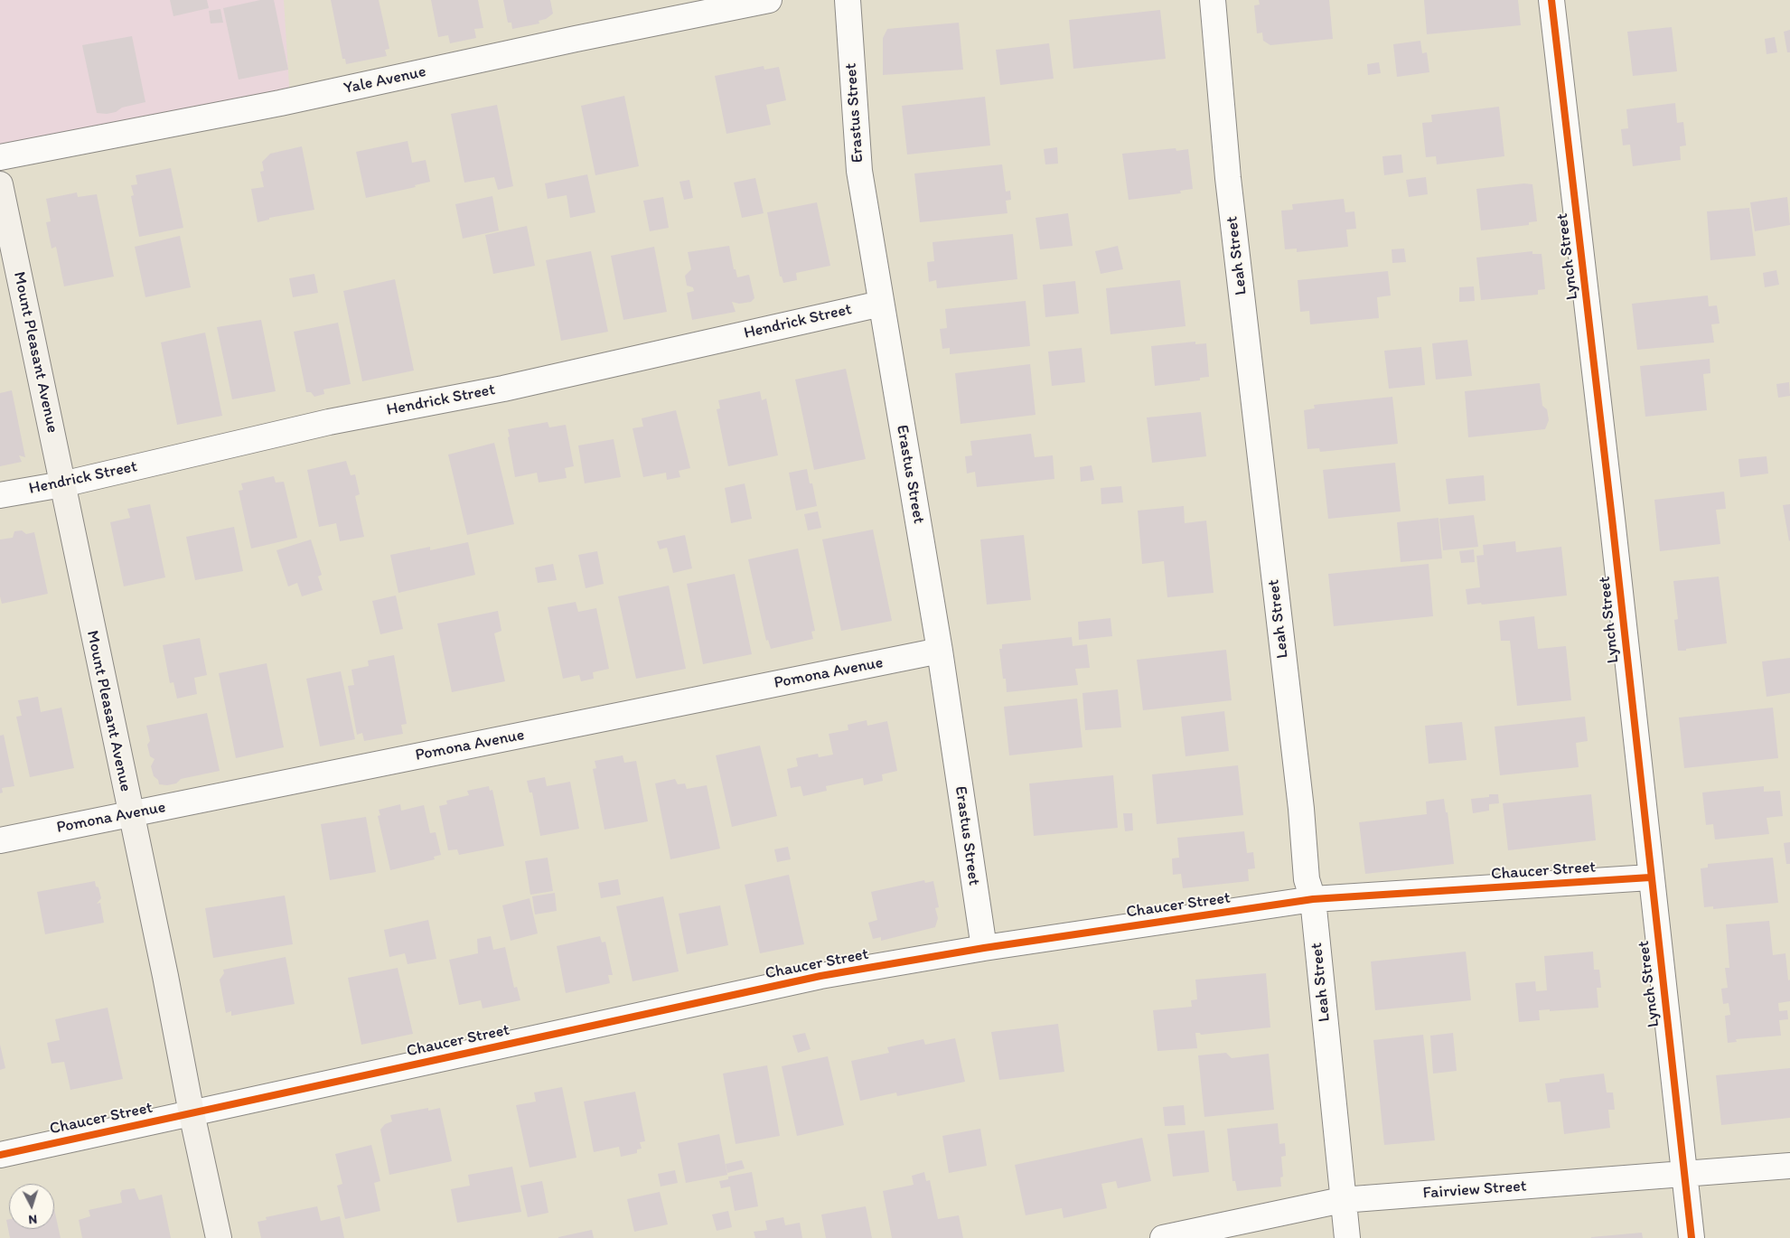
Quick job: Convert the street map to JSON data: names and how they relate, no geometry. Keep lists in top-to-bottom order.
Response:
{
  "streets": {
    "main road": ["Mount Pleasant Avenue"],
    "street": [
      "Yale Avenue",
      "Erastus Street",
      "Leah Street",
      "Lynch Street",
      "Hendrick Street",
      "Pomona Avenue",
      "Chaucer Street",
      "Fairview Street"
    ]
  },
  "crossings": [
    ["Erastus Street", "Hendrick Street"],
    ["Erastus Street", "Pomona Avenue"],
    ["Erastus Street", "Chaucer Street"],
    ["Leah Street", "Chaucer Street"],
    ["Leah Street", "Fairview Street"],
    ["Lynch Street", "Chaucer Street"],
    ["Lynch Street", "Fairview Street"],
    ["Hendrick Street", "Mount Pleasant Avenue"],
    ["Mount Pleasant Avenue", "Pomona Avenue"],
    ["Mount Pleasant Avenue", "Chaucer Street"]
  ],
  "north": "bottom"
}
